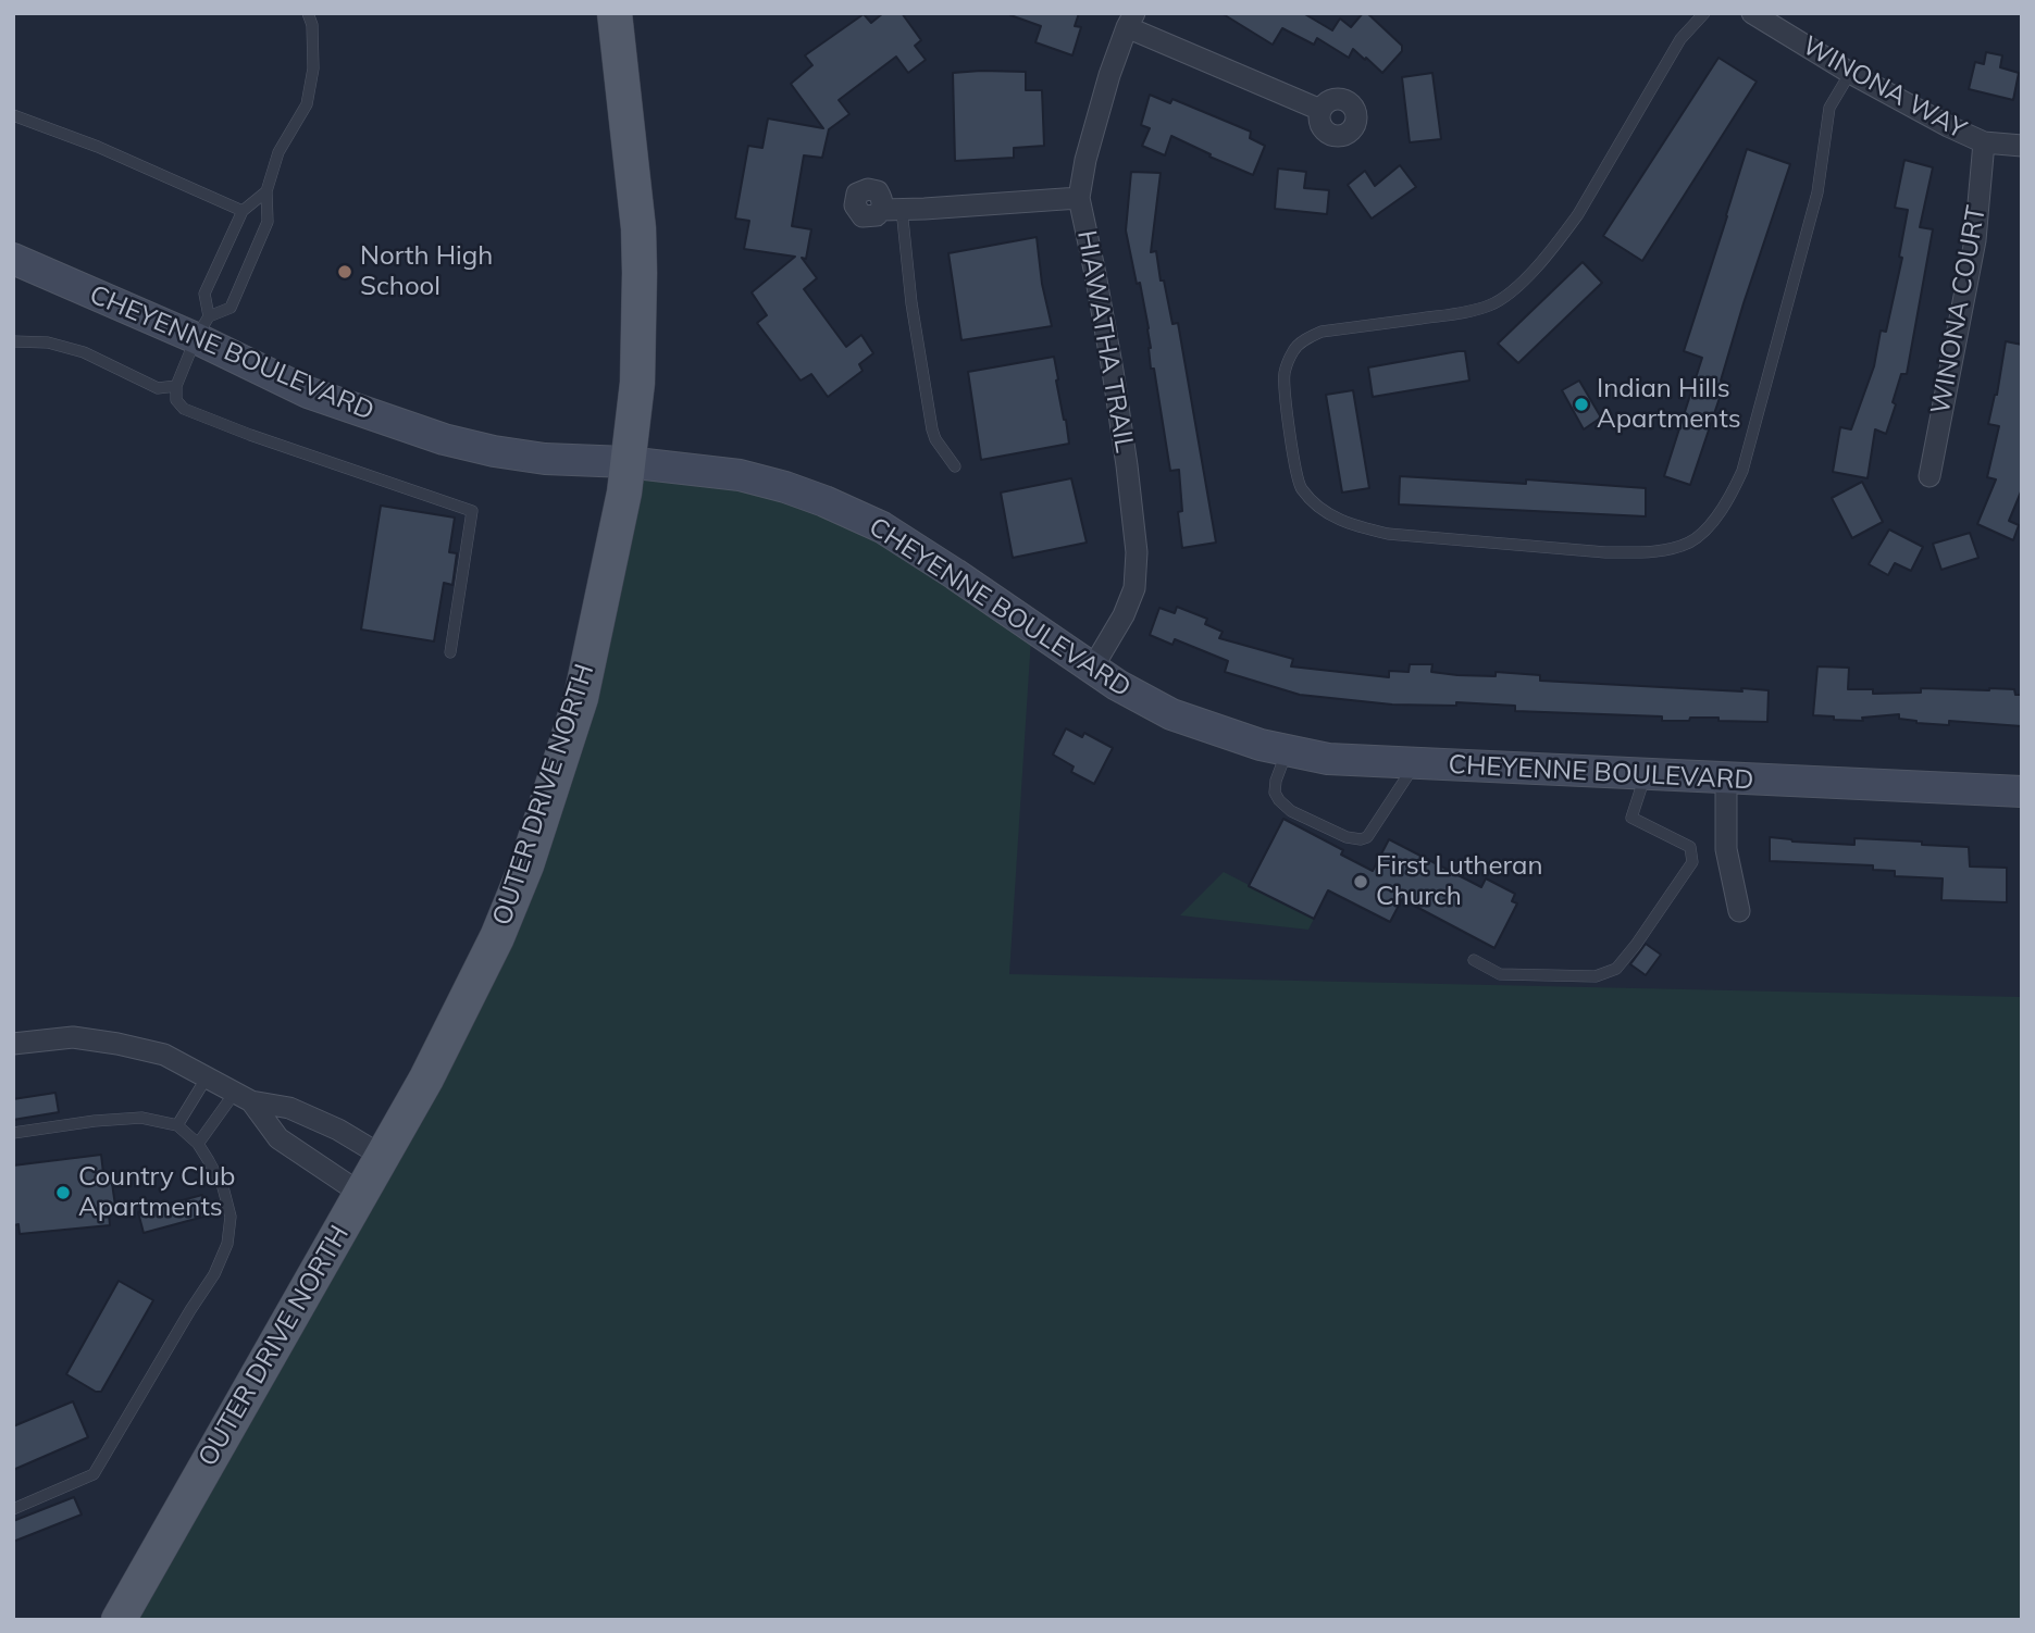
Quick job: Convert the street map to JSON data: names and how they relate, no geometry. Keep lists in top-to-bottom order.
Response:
{
  "streets": {
    "main road": ["OUTER DRIVE NORTH"],
    "street": [
      "WINONA WAY",
      "WINONA COURT",
      "HIAWATHA TRAIL",
      "CHEYENNE BOULEVARD"
    ]
  },
  "crossings": [
    ["WINONA WAY", "WINONA COURT"],
    ["HIAWATHA TRAIL", "CHEYENNE BOULEVARD"],
    ["CHEYENNE BOULEVARD", "OUTER DRIVE NORTH"]
  ],
  "places": [
    "North High School",
    "Indian Hills Apartments",
    "First Lutheran Church",
    "Country Club Apartments"
  ]
}
